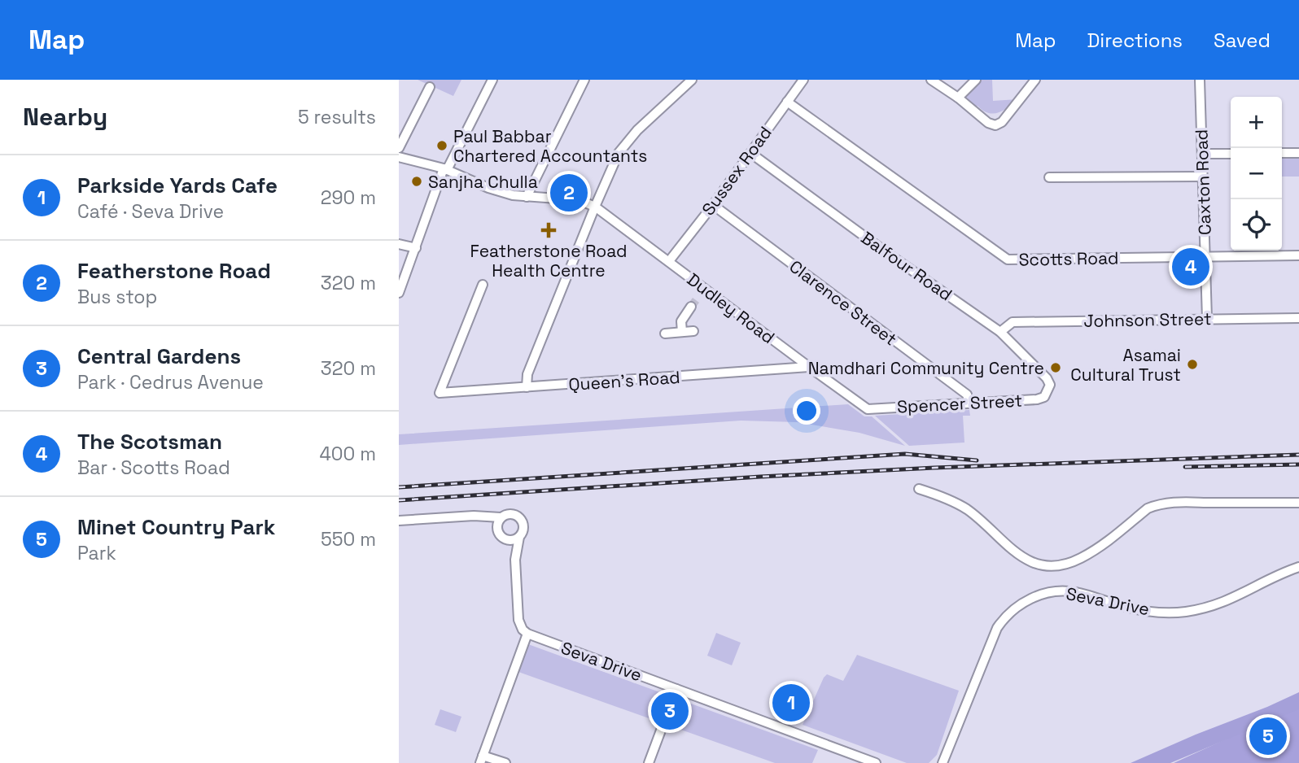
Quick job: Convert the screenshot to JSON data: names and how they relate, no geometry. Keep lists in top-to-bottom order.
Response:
{
  "streets": {
    "street": [
      "Sussex Road",
      "Caxton Road",
      "Scotts Road",
      "Balfour Road",
      "Clarence Street",
      "Dudley Road",
      "Johnson Street",
      "Queen's Road",
      "Spencer Street",
      "Seva Drive"
    ]
  },
  "crossings": [
    ["Sussex Road", "Scotts Road"],
    ["Sussex Road", "Balfour Road"],
    ["Sussex Road", "Clarence Street"],
    ["Sussex Road", "Dudley Road"],
    ["Caxton Road", "Scotts Road"],
    ["Caxton Road", "Johnson Street"],
    ["Balfour Road", "Johnson Street"],
    ["Balfour Road", "Spencer Street"],
    ["Clarence Street", "Spencer Street"],
    ["Dudley Road", "Queen's Road"],
    ["Dudley Road", "Spencer Street"]
  ],
  "places": {
    "other": [
      "Paul Babbar Chartered Accountants",
      "Sanjha Chulla",
      "Asamai Cultural Trust",
      "Namdhari Community Centre"
    ],
    "health": ["Featherstone Road Health Centre"]
  },
  "page": {
    "header": "Map",
    "nav": ["Map", "Directions", "Saved"],
    "heading": ["Nearby", "5 results"],
    "map_buttons": ["+", "−"],
    "list": [
      {
        "mark": "1",
        "name": "Parkside Yards Cafe",
        "note": "Café · Seva Drive",
        "value": "290 m"
      },
      {
        "mark": "2",
        "name": "Featherstone Road",
        "note": "Bus stop",
        "value": "320 m"
      },
      {
        "mark": "3",
        "name": "Central Gardens",
        "note": "Park · Cedrus Avenue",
        "value": "320 m"
      },
      {
        "mark": "4",
        "name": "The Scotsman",
        "note": "Bar · Scotts Road",
        "value": "400 m"
      },
      {
        "mark": "5",
        "name": "Minet Country Park",
        "note": "Park",
        "value": "550 m"
      }
    ],
    "pins": [
      "2",
      "4",
      "1",
      "3",
      "5"
    ]
  }
}
